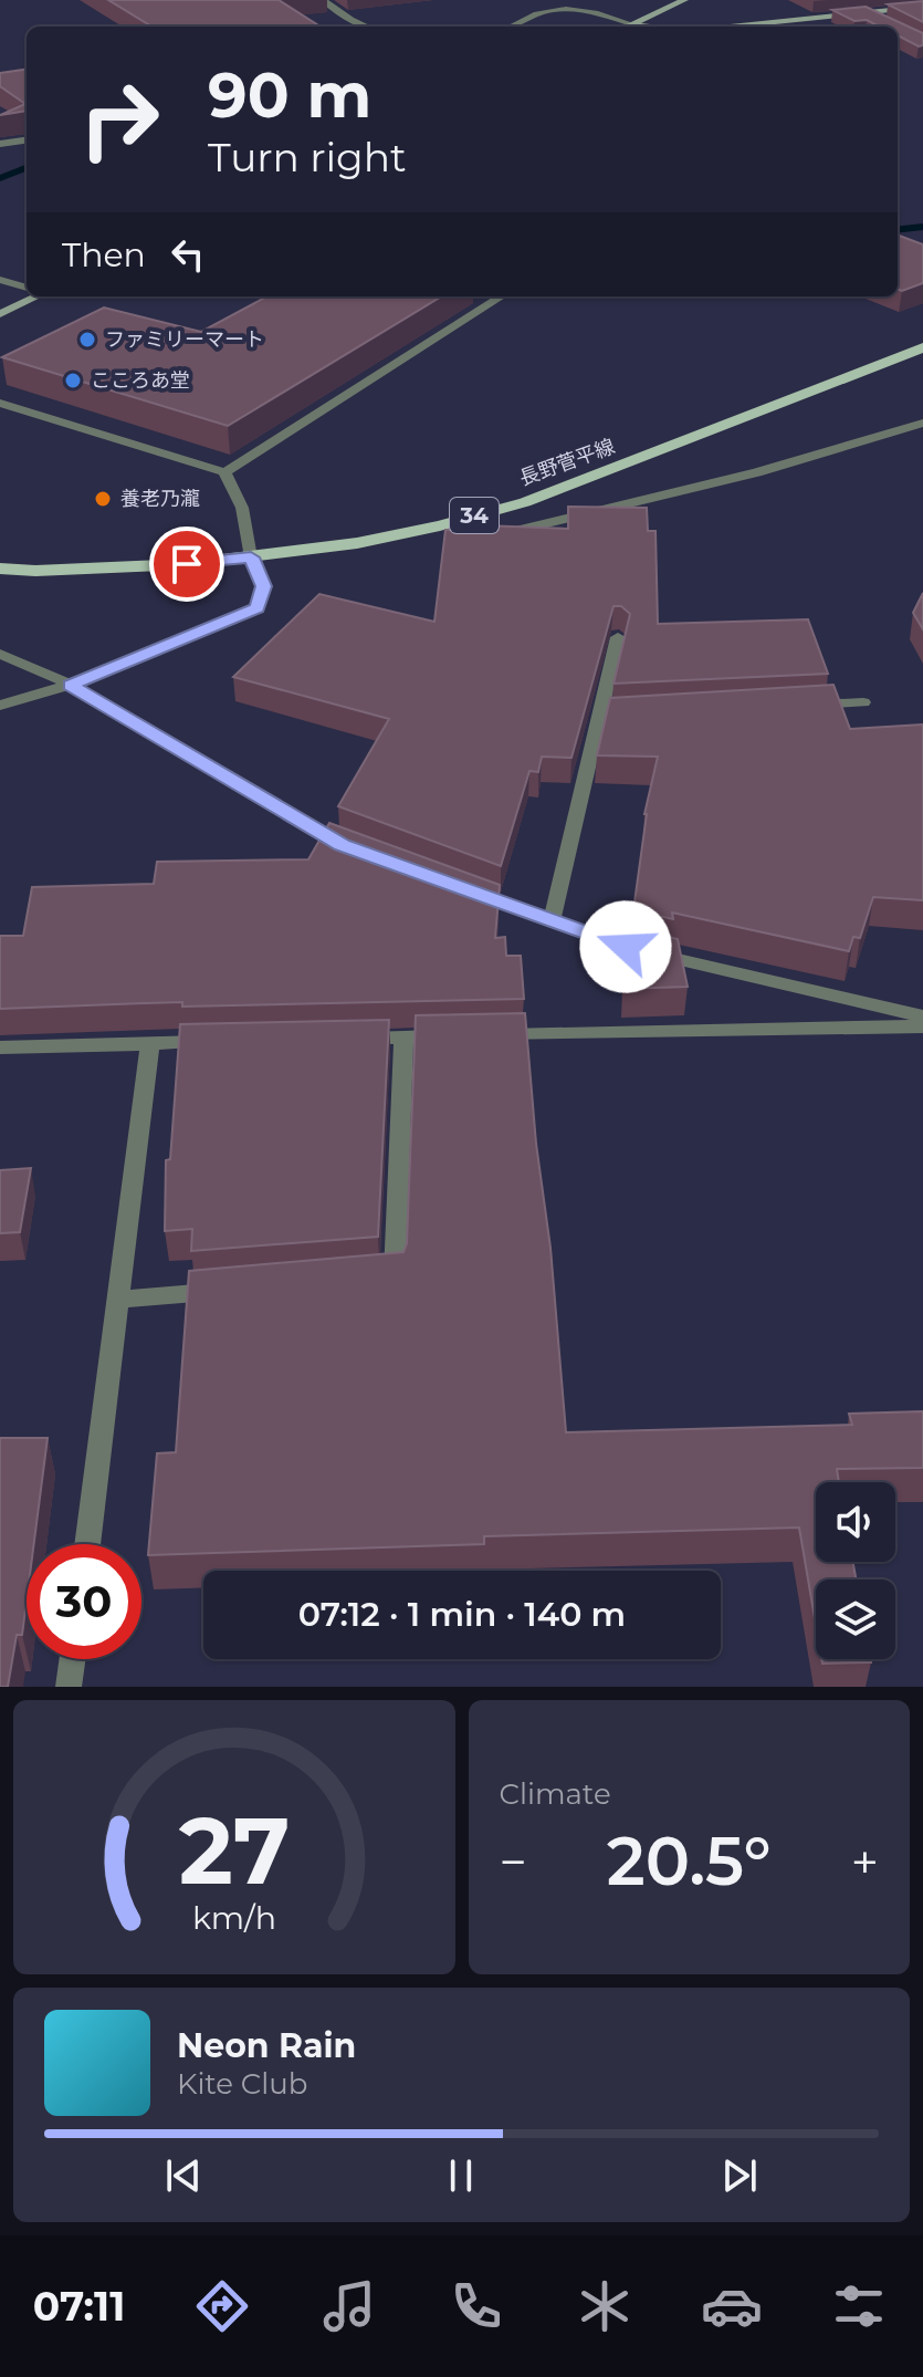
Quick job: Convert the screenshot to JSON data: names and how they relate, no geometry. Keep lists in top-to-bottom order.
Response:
{
  "streets": {
    "main road": ["長野菅平線", "34"]
  },
  "places": ["ファミリーマート", "こころあ堂", "養老乃瀧"],
  "page": {
    "turn": ["90 m", "Turn right"],
    "then": "Then",
    "limit": "30",
    "trip": "07:12 · 1 min · 140 m",
    "tile": "Climate",
    "heat": ["−", "20.5°", "+"],
    "song": ["Neon Rain", "Kite Club"],
    "tabs": "07:11",
    "gauge": ["27", "km/h"]
  }
}
